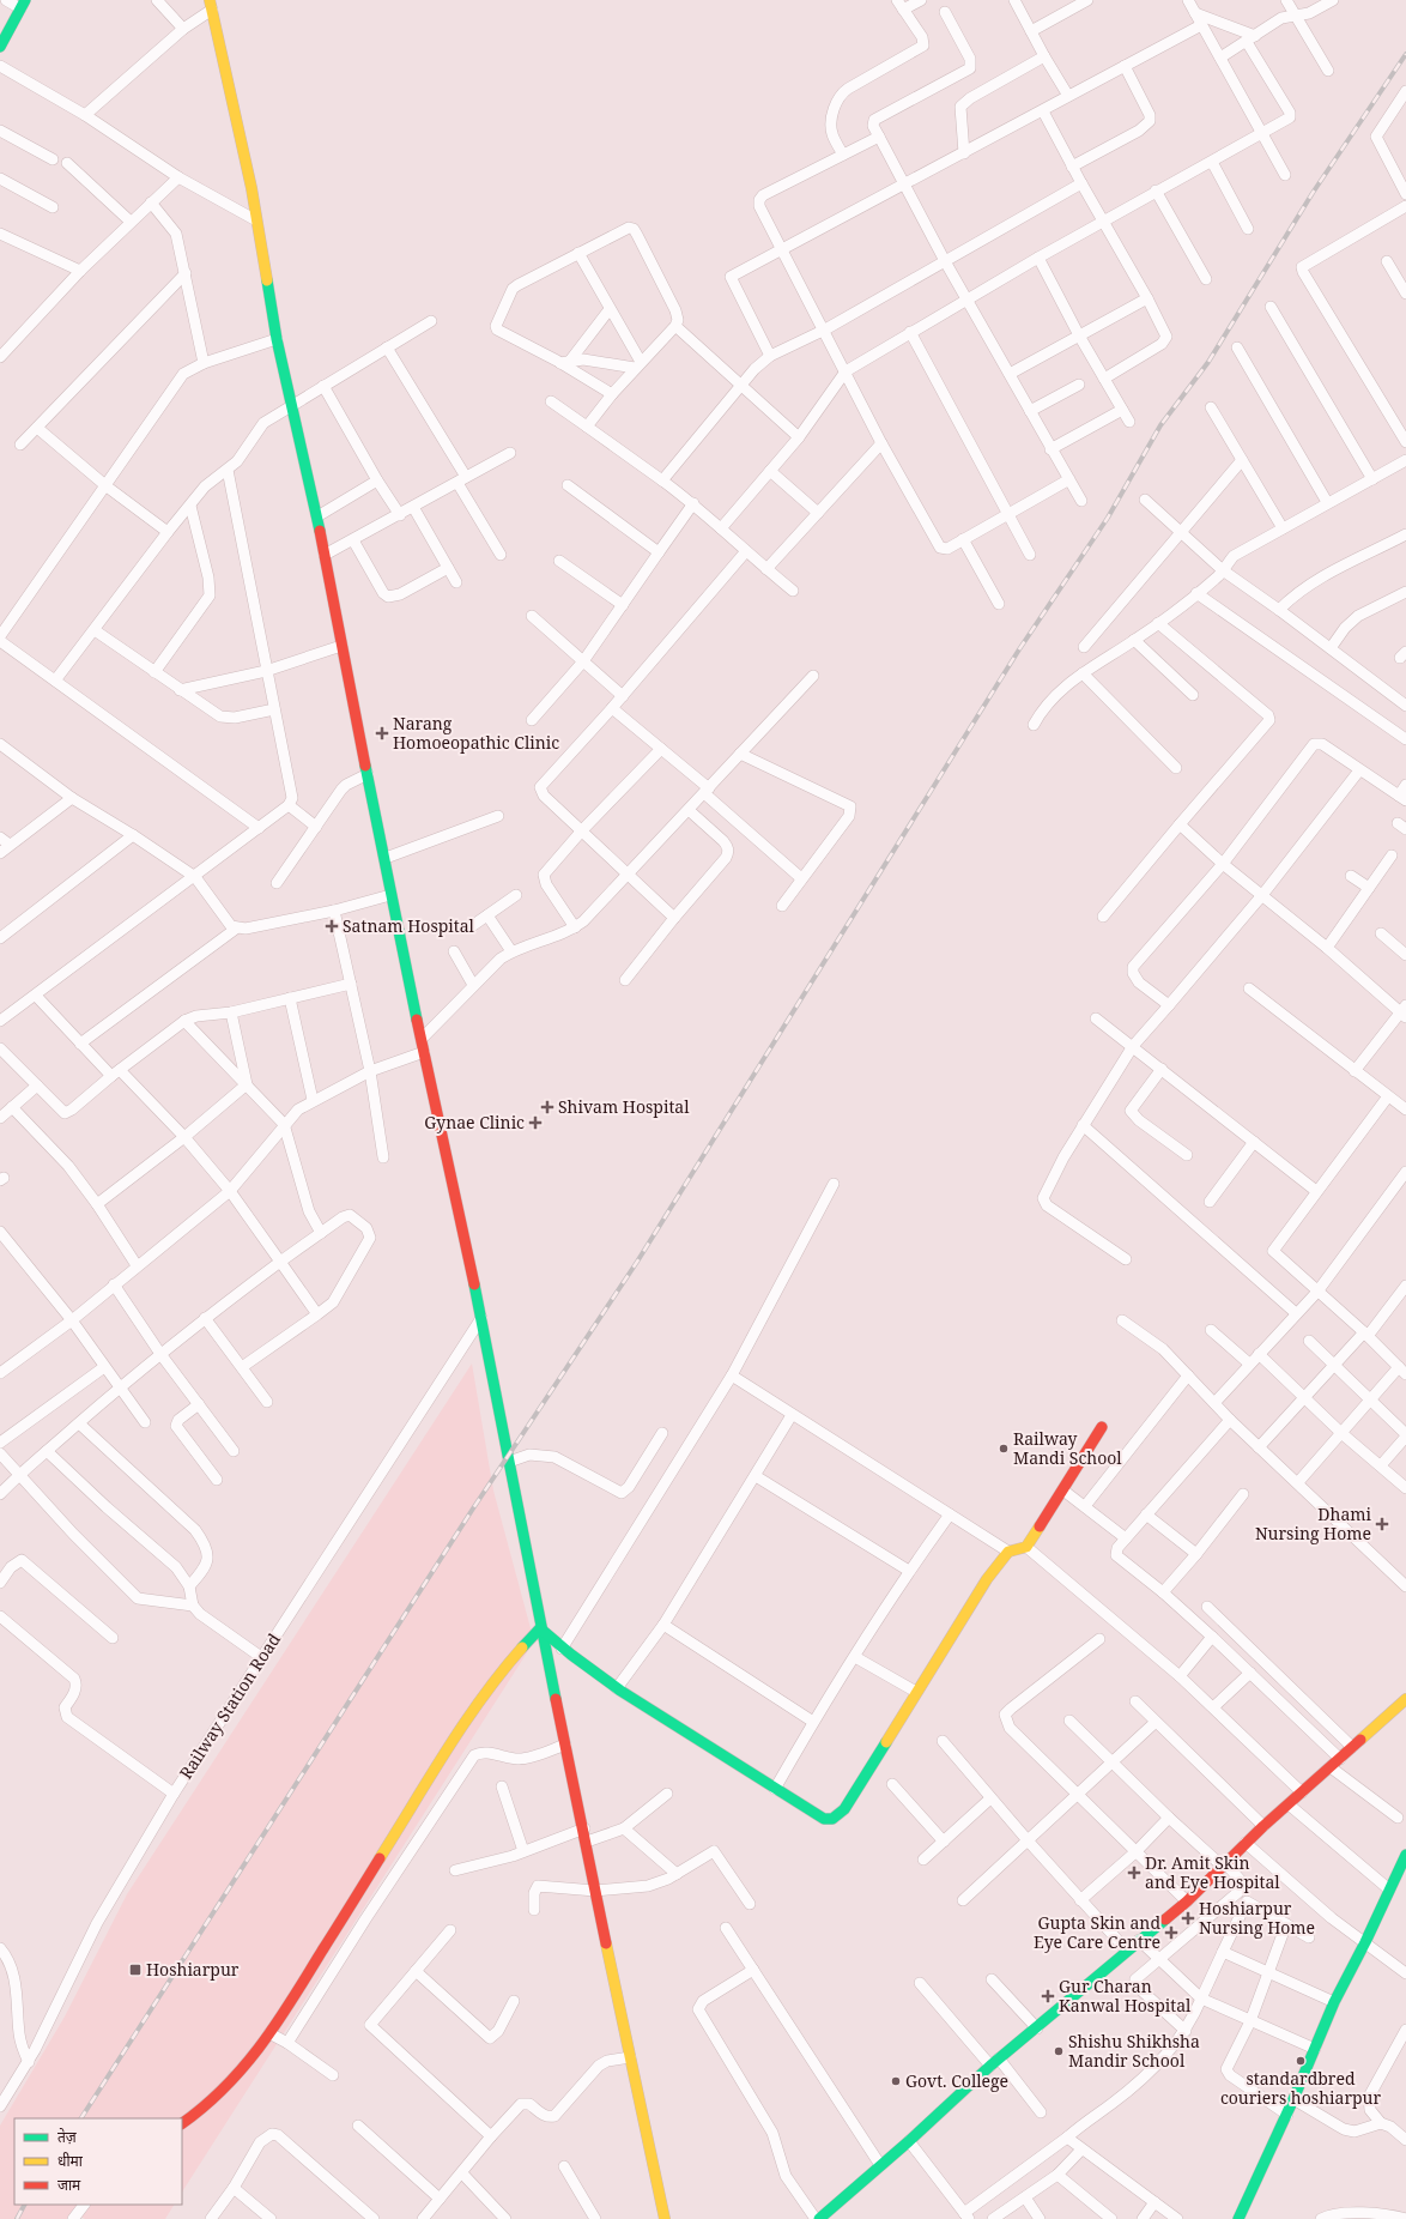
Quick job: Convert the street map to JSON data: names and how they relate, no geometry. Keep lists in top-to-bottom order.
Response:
{
  "streets": {
    "street": ["Railway Station Road"]
  },
  "places": {
    "health": [
      "Narang Homoeopathic Clinic",
      "Satnam Hospital",
      "Shivam Hospital",
      "Gynae Clinic",
      "Dhami Nursing Home",
      "Dr. Amit Skin and Eye Hospital",
      "Hoshiarpur Nursing Home",
      "Gupta Skin and Eye Care Centre",
      "Gur Charan Kanwal Hospital"
    ],
    "other": [
      "Railway Mandi School",
      "Shishu Shikhsha Mandir School",
      "standardbred couriers hoshiarpur",
      "Govt. College"
    ],
    "transit": ["Hoshiarpur"]
  },
  "legend": ["तेज़", "धीमा", "जाम"]
}
